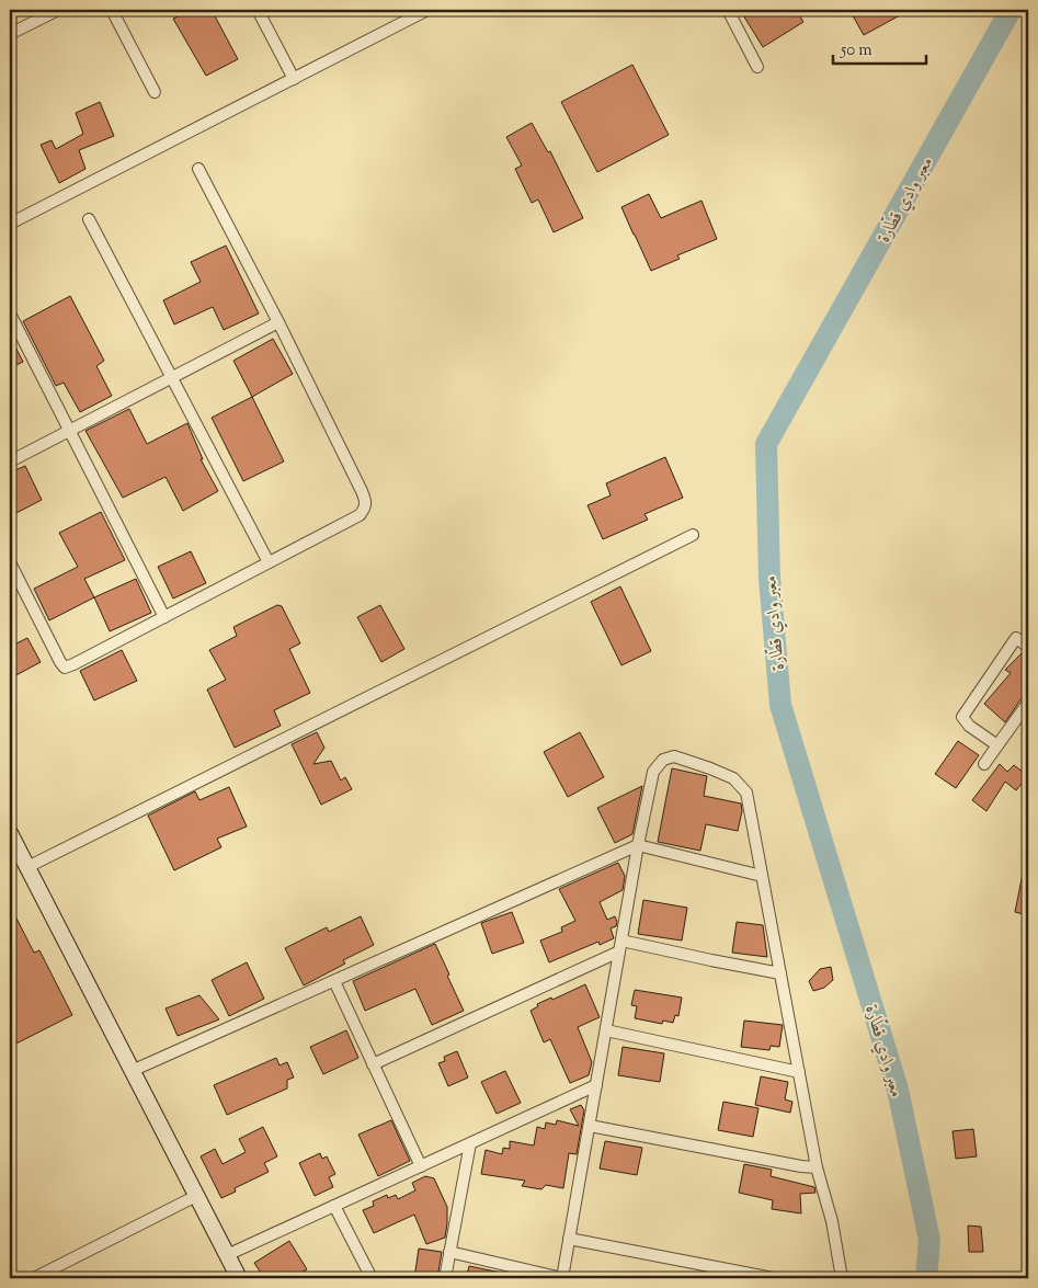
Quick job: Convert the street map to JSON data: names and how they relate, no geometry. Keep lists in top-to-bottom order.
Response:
{
  "water": ["معبر وادي قطّارة"],
  "scale_bar": "50 m"
}
